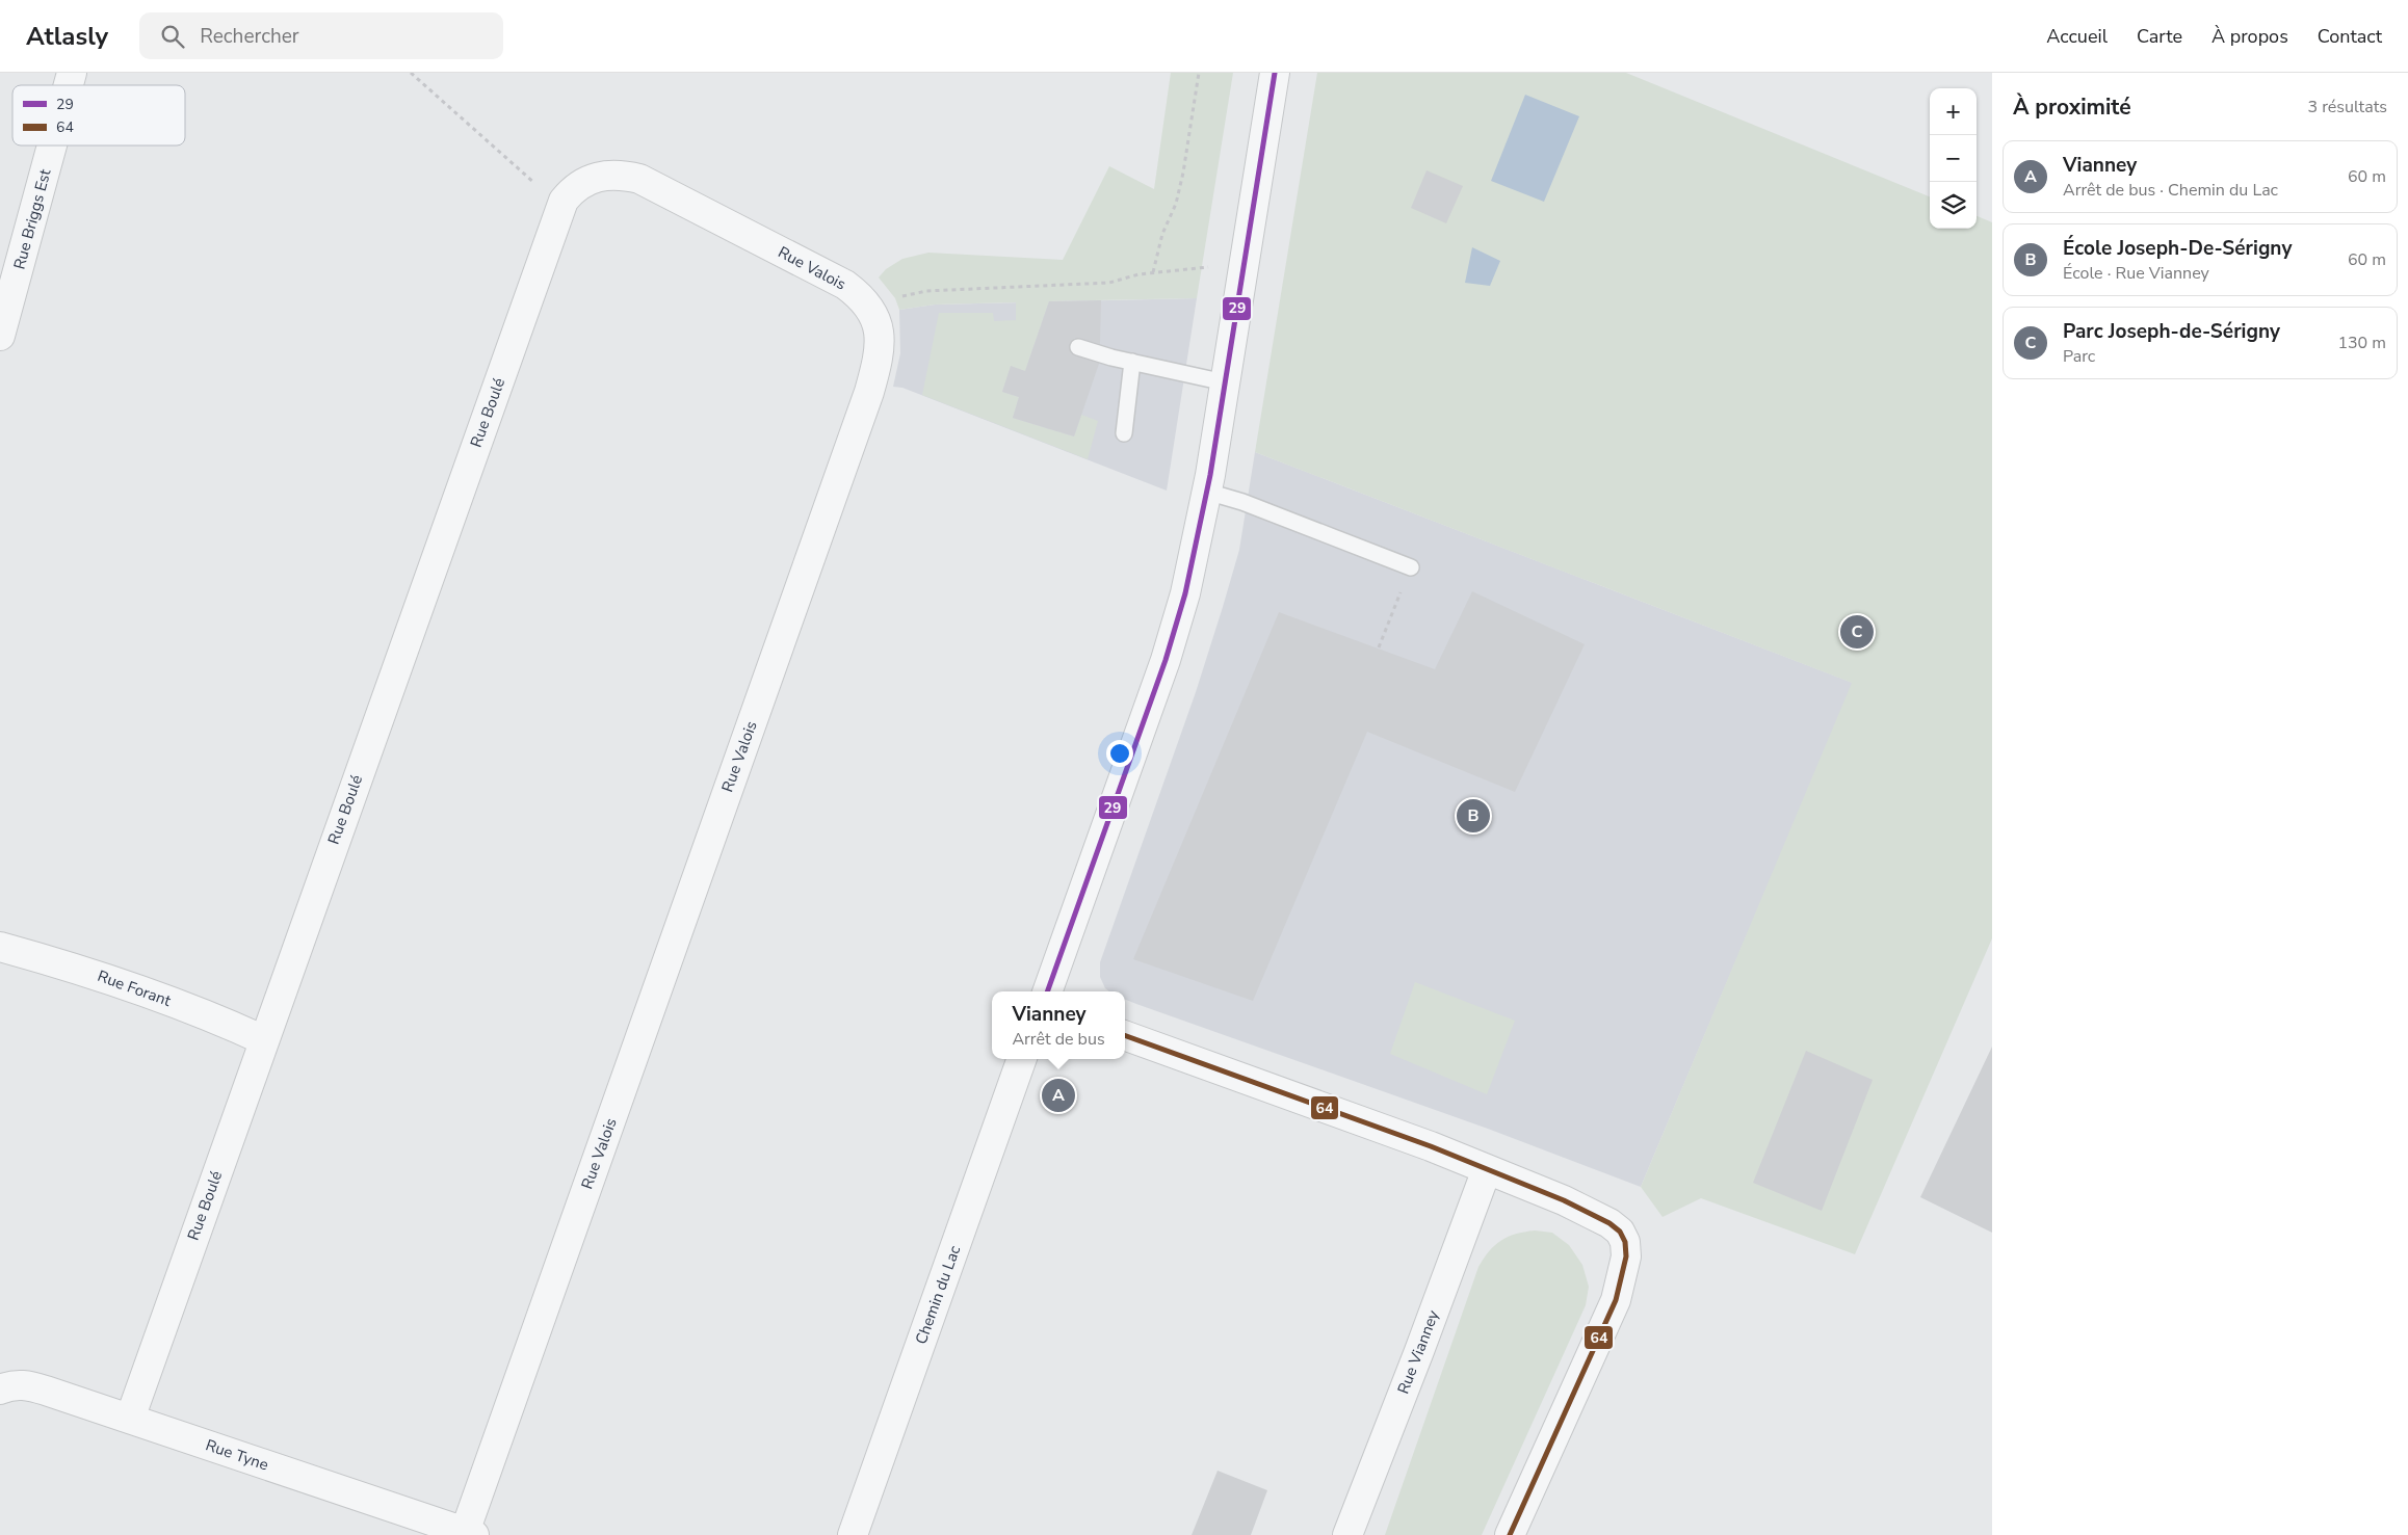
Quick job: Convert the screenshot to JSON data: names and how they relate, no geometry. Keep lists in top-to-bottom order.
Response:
{
  "streets": {
    "street": [
      "Rue Briggs Est",
      "Rue Valois",
      "Rue Boulé",
      "Rue Forant",
      "Chemin du Lac",
      "Rue Vianney",
      "Rue Tyne"
    ]
  },
  "crossings": [
    ["Rue Valois", "Rue Boulé"],
    ["Rue Valois", "Rue Tyne"],
    ["Rue Boulé", "Rue Forant"],
    ["Rue Boulé", "Rue Tyne"]
  ],
  "lines": ["transit line 29", "transit line 64"],
  "legend": ["29", "64"],
  "page": {
    "header": "Atlasly",
    "search": "Rechercher",
    "nav": [
      "Accueil",
      "Carte",
      "À propos",
      "Contact"
    ],
    "heading": ["À proximité", "3 résultats"],
    "map_buttons": ["+", "−"],
    "list": [
      {
        "mark": "A",
        "name": "Vianney",
        "note": "Arrêt de bus · Chemin du Lac",
        "value": "60 m"
      },
      {
        "mark": "B",
        "name": "École Joseph-De-Sérigny",
        "note": "École · Rue Vianney",
        "value": "60 m"
      },
      {
        "mark": "C",
        "name": "Parc Joseph-de-Sérigny",
        "note": "Parc",
        "value": "130 m"
      }
    ],
    "pins": ["C", "B", "A"],
    "popup": ["Vianney", "Arrêt de bus"]
  }
}
